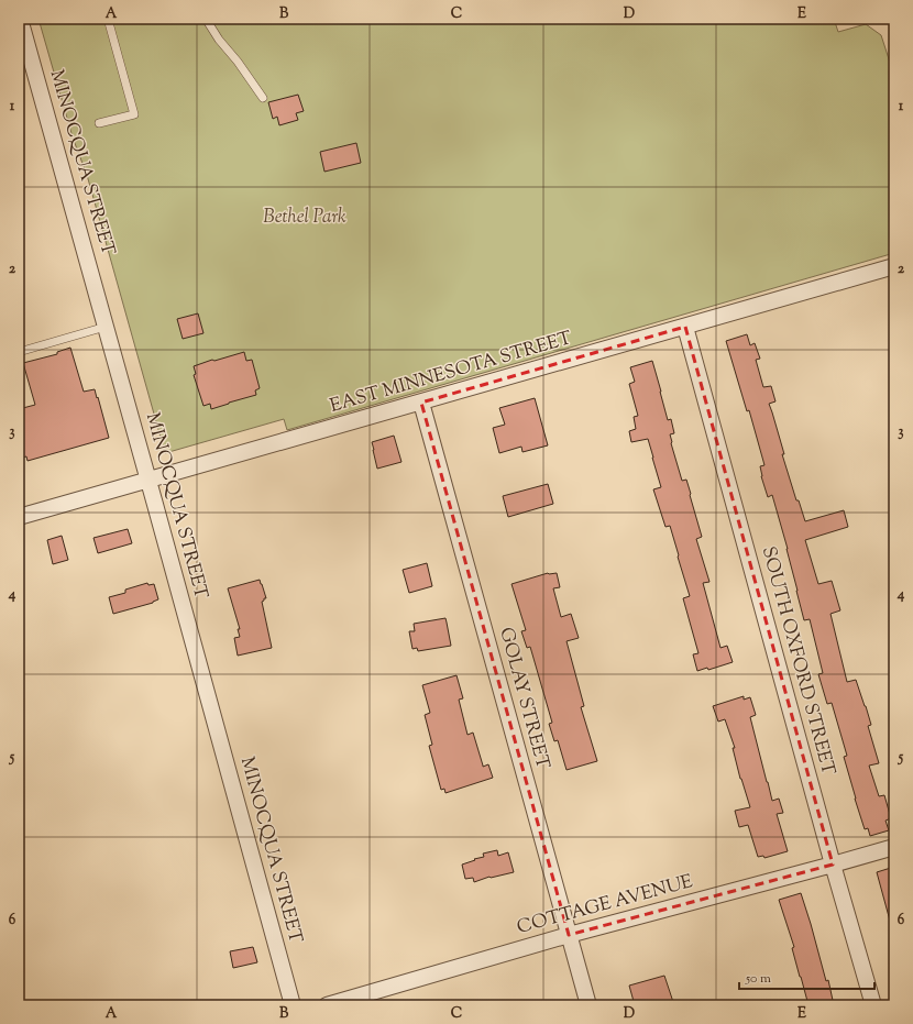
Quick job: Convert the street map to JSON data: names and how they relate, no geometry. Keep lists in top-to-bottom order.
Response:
{
  "streets": {
    "street": [
      "MINOCQUA STREET",
      "EAST MINNESOTA STREET",
      "SOUTH OXFORD STREET",
      "GOLAY STREET",
      "COTTAGE AVENUE"
    ]
  },
  "crossings": [
    ["MINOCQUA STREET", "EAST MINNESOTA STREET"],
    ["EAST MINNESOTA STREET", "SOUTH OXFORD STREET"],
    ["EAST MINNESOTA STREET", "GOLAY STREET"],
    ["SOUTH OXFORD STREET", "COTTAGE AVENUE"],
    ["GOLAY STREET", "COTTAGE AVENUE"]
  ],
  "parks": ["Bethel Park"],
  "scale_bar": "50 m",
  "grid": {
    "columns": [
      "A",
      "B",
      "C",
      "D",
      "E"
    ],
    "rows": [
      "1",
      "2",
      "3",
      "4",
      "5",
      "6"
    ]
  }
}
